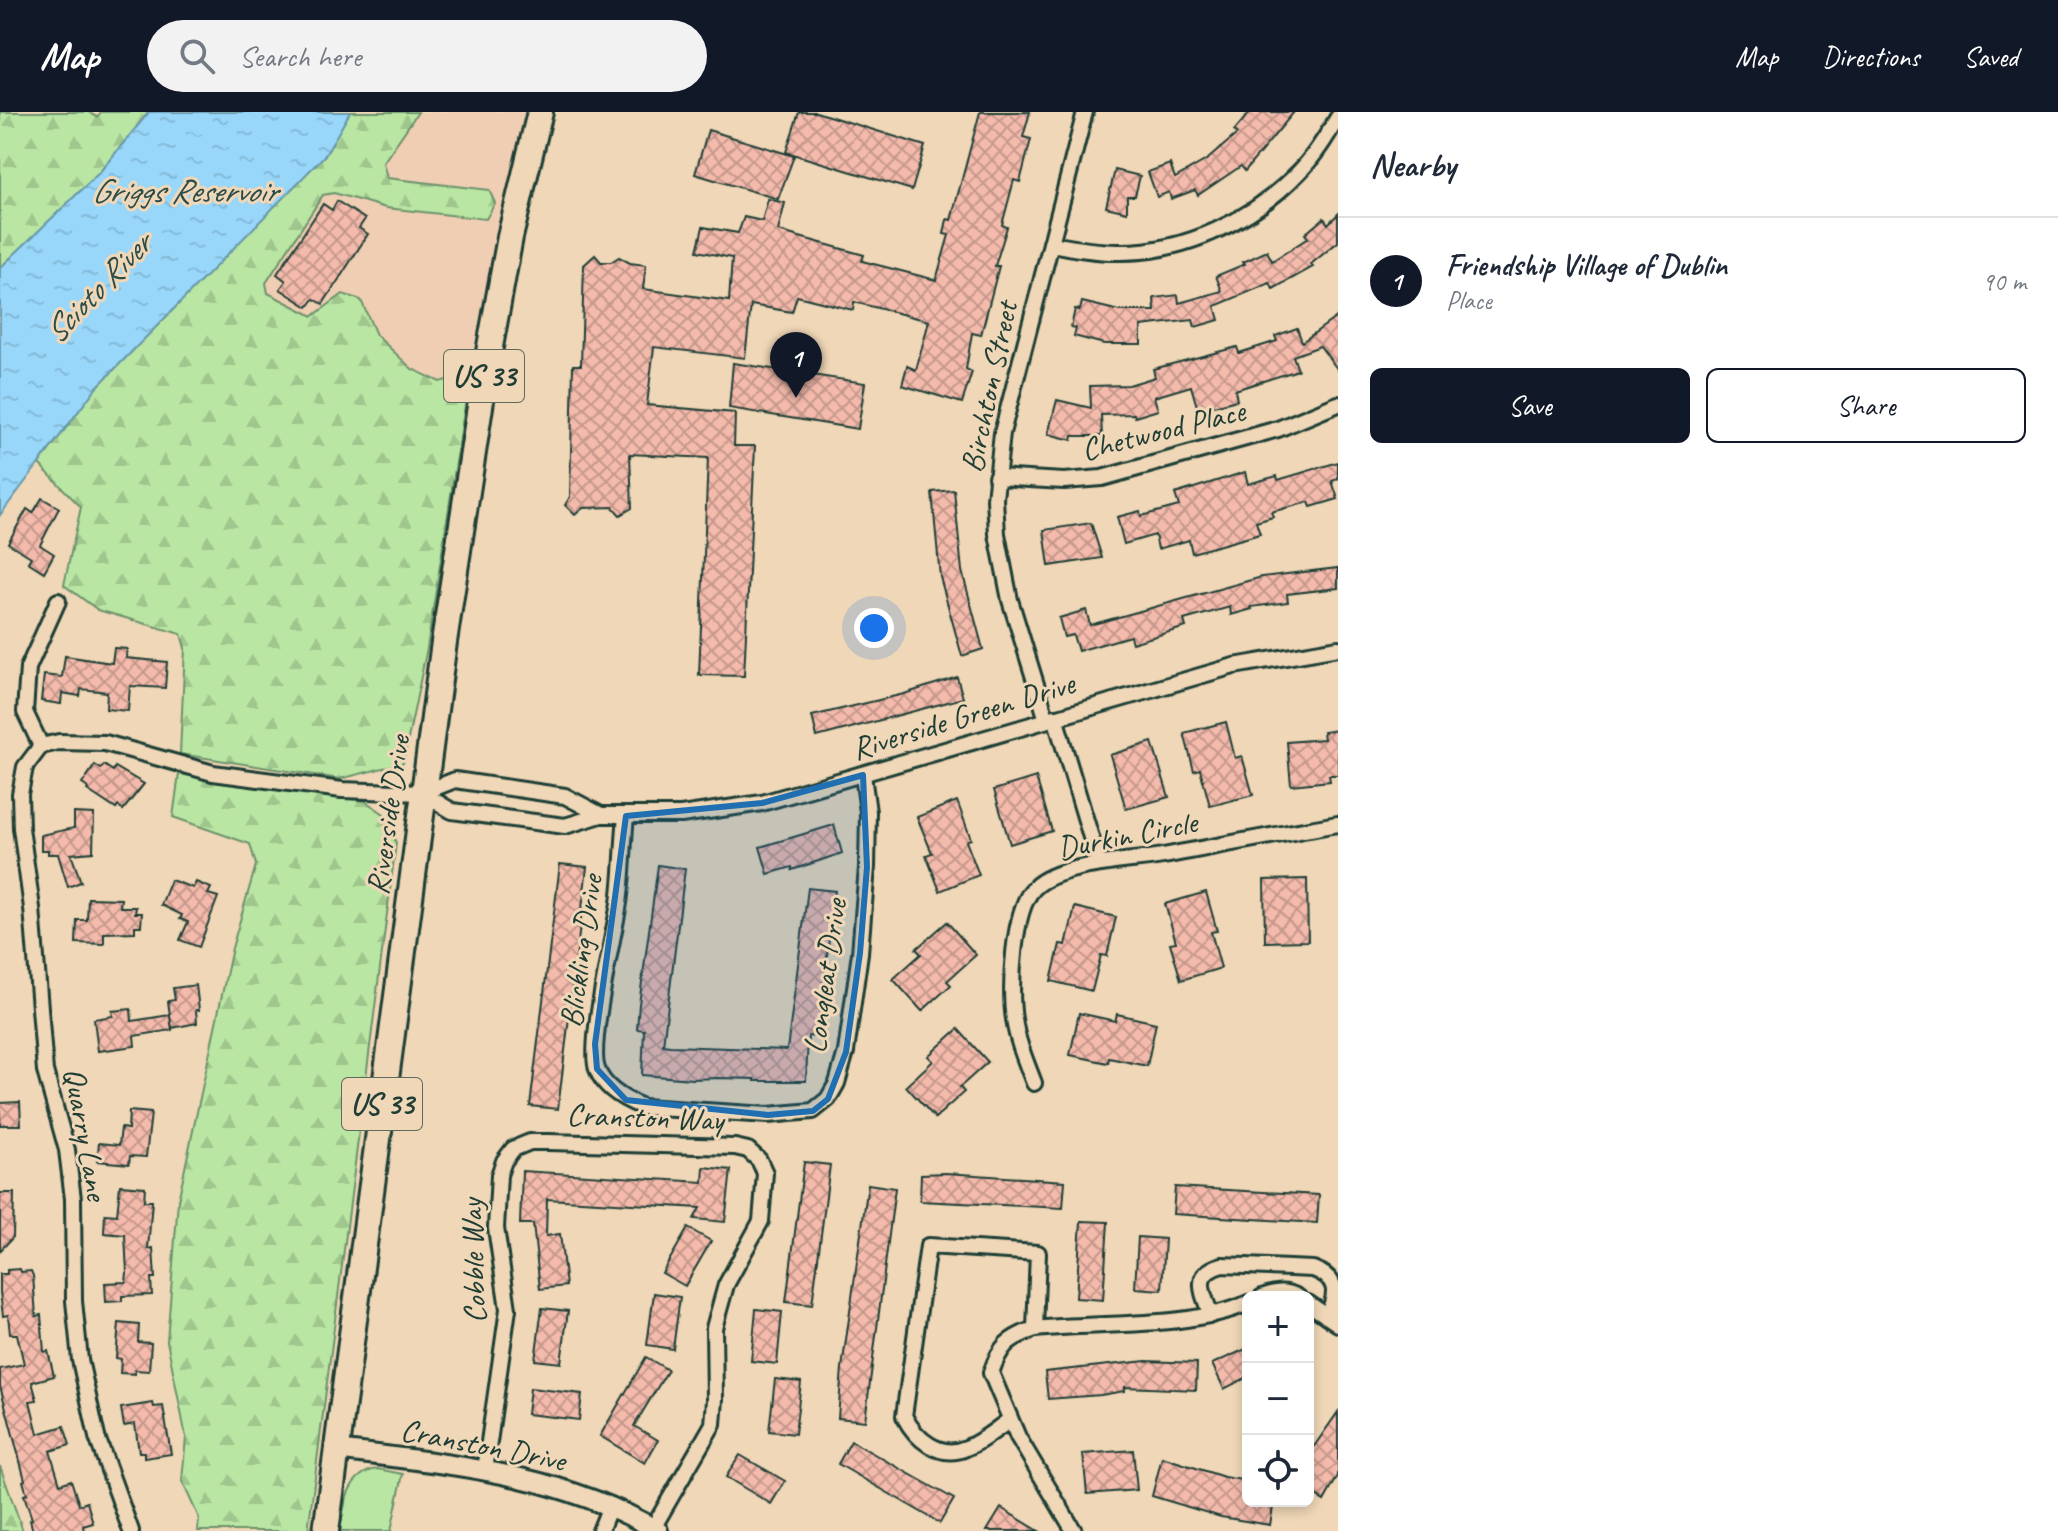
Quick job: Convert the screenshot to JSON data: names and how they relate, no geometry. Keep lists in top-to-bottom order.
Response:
{
  "streets": {
    "main road": ["US 33", "Riverside Drive"],
    "street": [
      "Birchton Street",
      "Chetwood Place",
      "Riverside Green Drive",
      "Durkin Circle",
      "Blickling Drive",
      "Longleat Drive",
      "Cranston Way",
      "Quarry Lane",
      "Cobble Way",
      "Cranston Drive"
    ]
  },
  "crossings": [
    ["Birchton Street", "Chetwood Place"],
    ["Birchton Street", "Riverside Green Drive"],
    ["Birchton Street", "Durkin Circle"],
    ["Riverside Green Drive", "Riverside Drive"],
    ["Riverside Green Drive", "Blickling Drive"],
    ["Riverside Green Drive", "Longleat Drive"],
    ["Riverside Drive", "Cranston Drive"],
    ["Blickling Drive", "Longleat Drive"],
    ["Cranston Way", "Cobble Way"],
    ["Cranston Way", "Cranston Drive"],
    ["Cobble Way", "Cranston Drive"]
  ],
  "water": ["Griggs Reservoir", "Scioto River"],
  "page": {
    "header": "Map",
    "search": "Search here",
    "nav": ["Map", "Directions", "Saved"],
    "heading": "Nearby",
    "list": [
      {
        "mark": "1",
        "name": "Friendship Village of Dublin",
        "note": "Place",
        "value": "90 m"
      }
    ],
    "pins": "1",
    "buttons": ["Save", "Share"],
    "map_buttons": ["+", "−"]
  }
}
